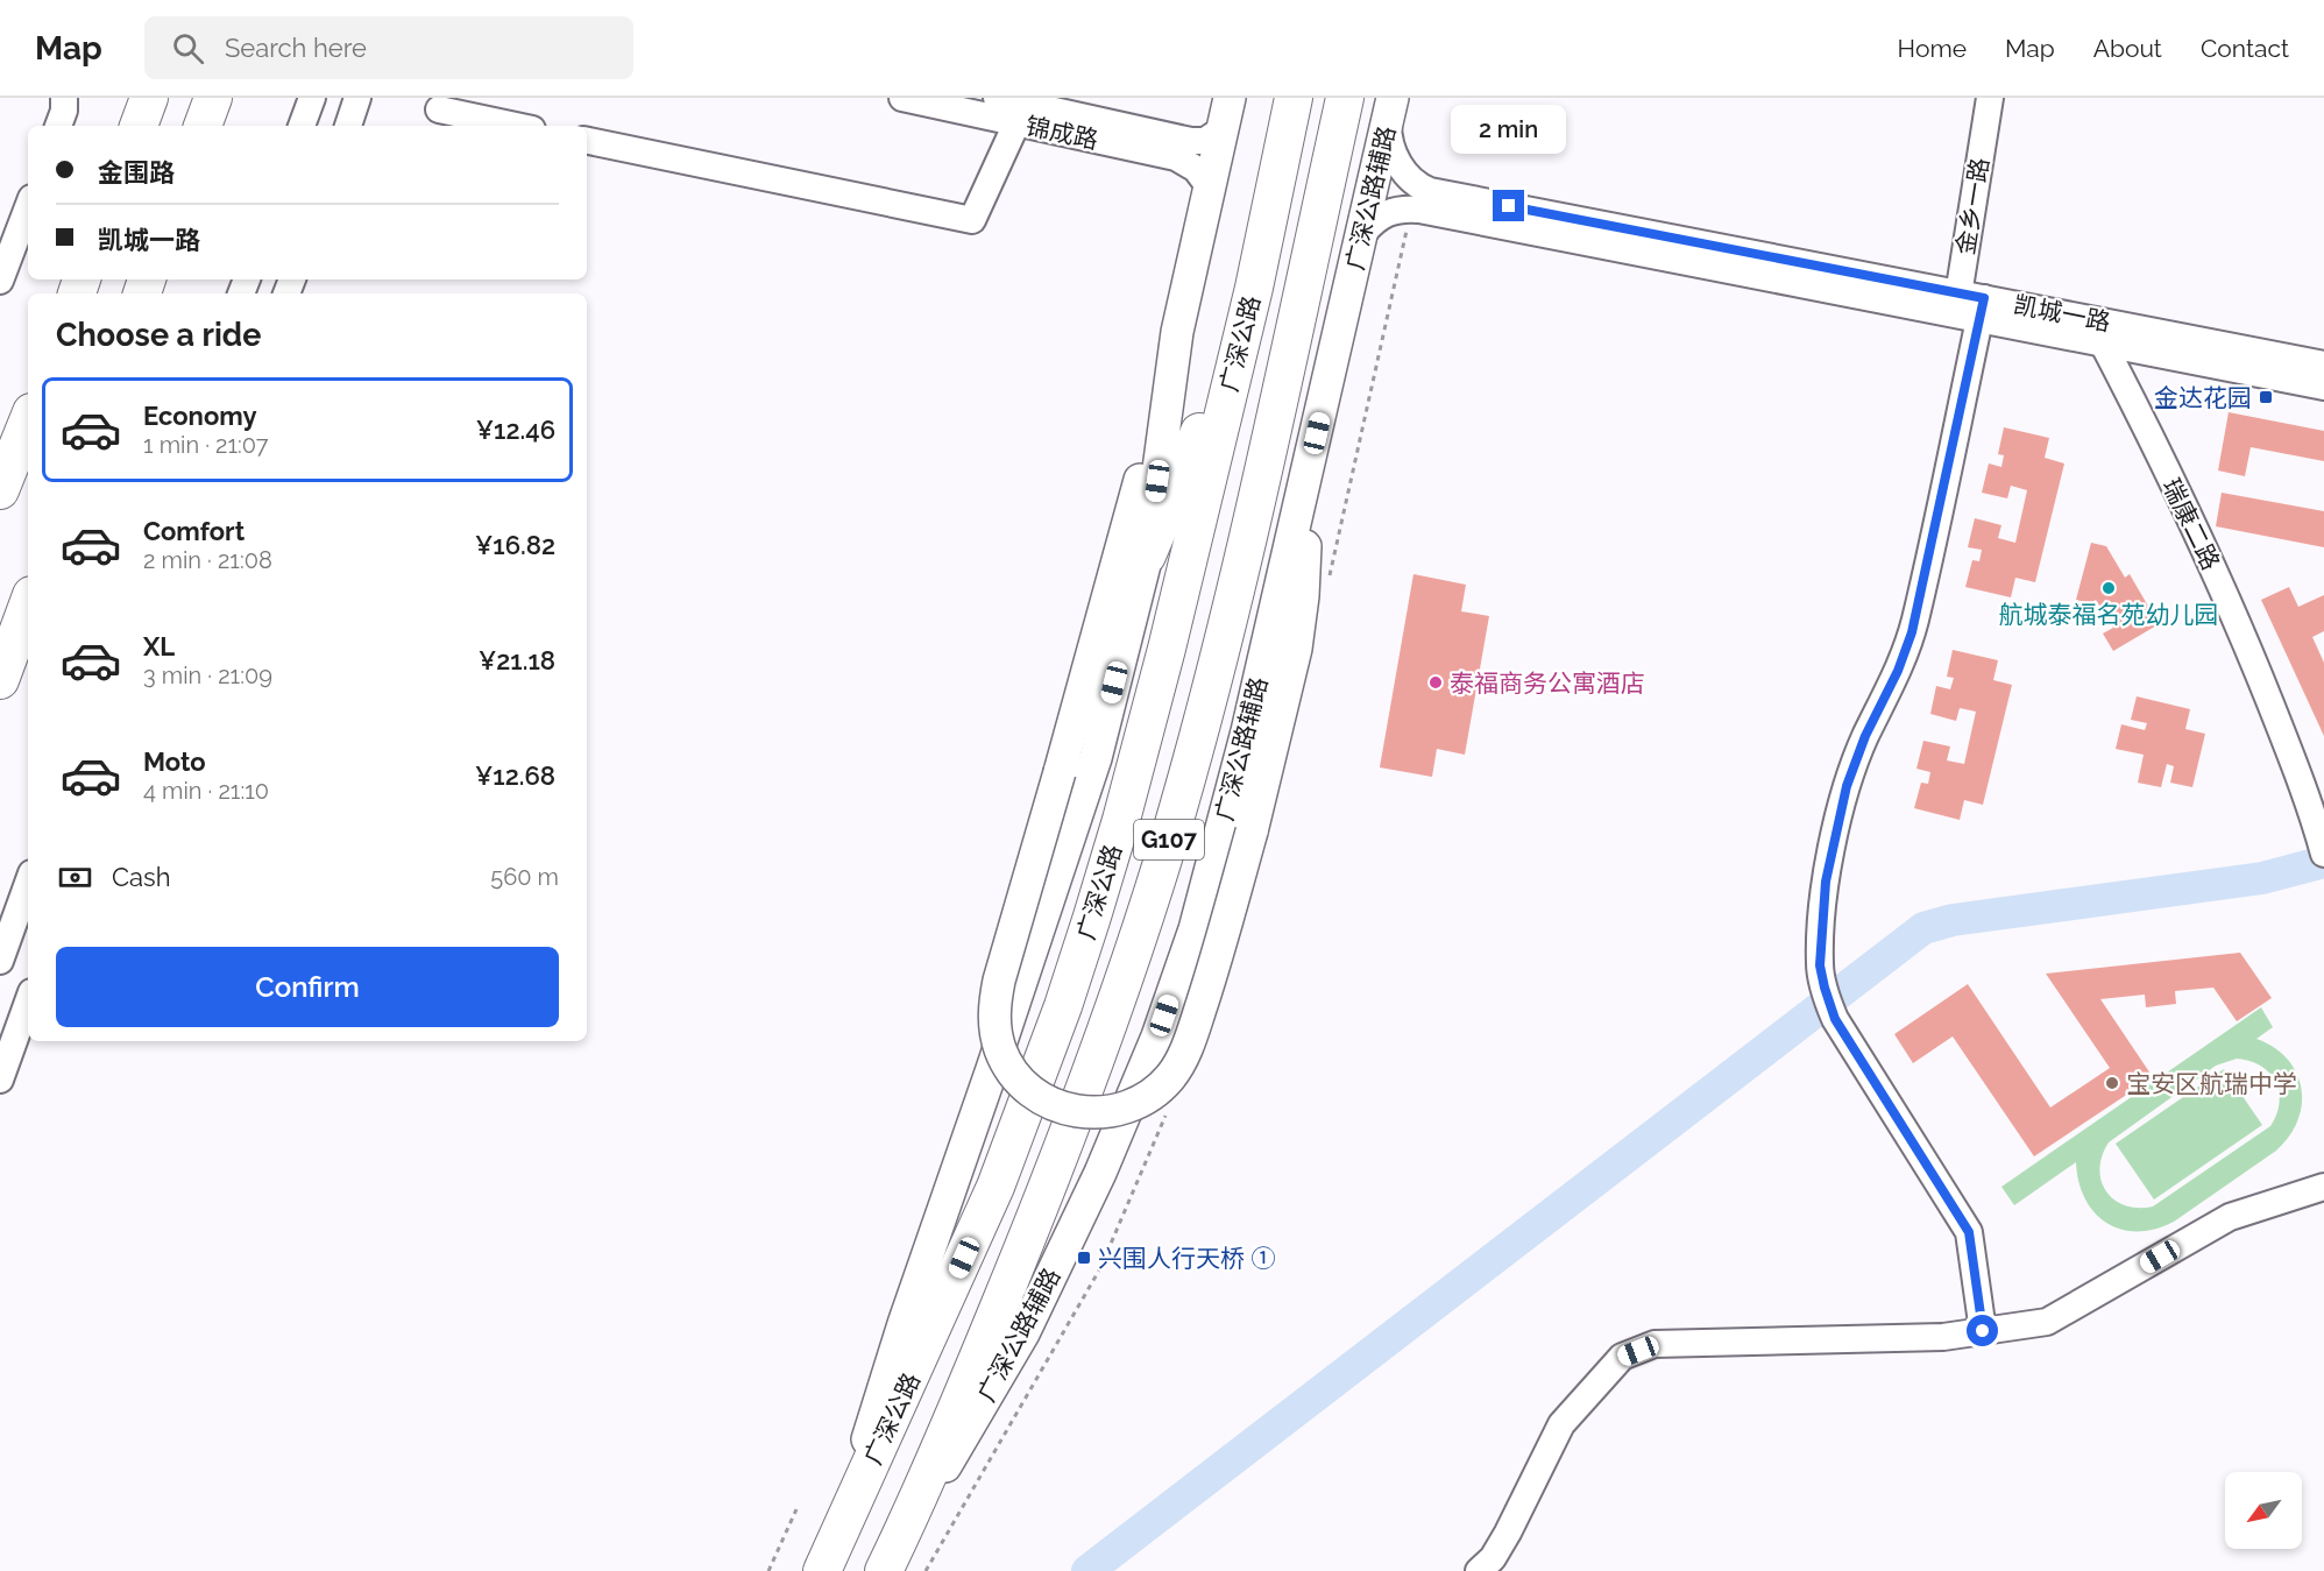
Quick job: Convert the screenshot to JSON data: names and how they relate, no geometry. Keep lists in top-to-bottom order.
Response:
{
  "streets": {
    "highway": ["广深公路", "G107"],
    "main road": ["广深公路辅路"],
    "street": [
      "锦成路",
      "金乡一路",
      "凯城一路",
      "瑞康二路"
    ]
  },
  "crossings": [
    ["广深公路辅路", "凯城一路"],
    ["广深公路辅路", "广深公路"],
    ["金乡一路", "凯城一路"],
    ["凯城一路", "瑞康二路"]
  ],
  "places": {
    "transit": ["金达花园", "兴围人行天桥 ①"],
    "other": ["航城泰福名苑幼儿园", "泰福商务公寓酒店", "宝安区航瑞中学"]
  },
  "north": "bottom left",
  "page": {
    "header": "Map",
    "search": "Search here",
    "nav": [
      "Home",
      "Map",
      "About",
      "Contact"
    ],
    "bubble": "2 min",
    "banner": ["金围路", "凯城一路"],
    "heading": "Choose a ride",
    "list": [
      {
        "name": "Economy",
        "note": "1 min · 21:07",
        "value": "¥12.46"
      },
      {
        "name": "Comfort",
        "note": "2 min · 21:08",
        "value": "¥16.82"
      },
      {
        "name": "XL",
        "note": "3 min · 21:09",
        "value": "¥21.18"
      },
      {
        "name": "Moto",
        "note": "4 min · 21:10",
        "value": "¥12.68"
      }
    ],
    "pay": ["Cash", "560 m"],
    "buttons": "Confirm"
  }
}
